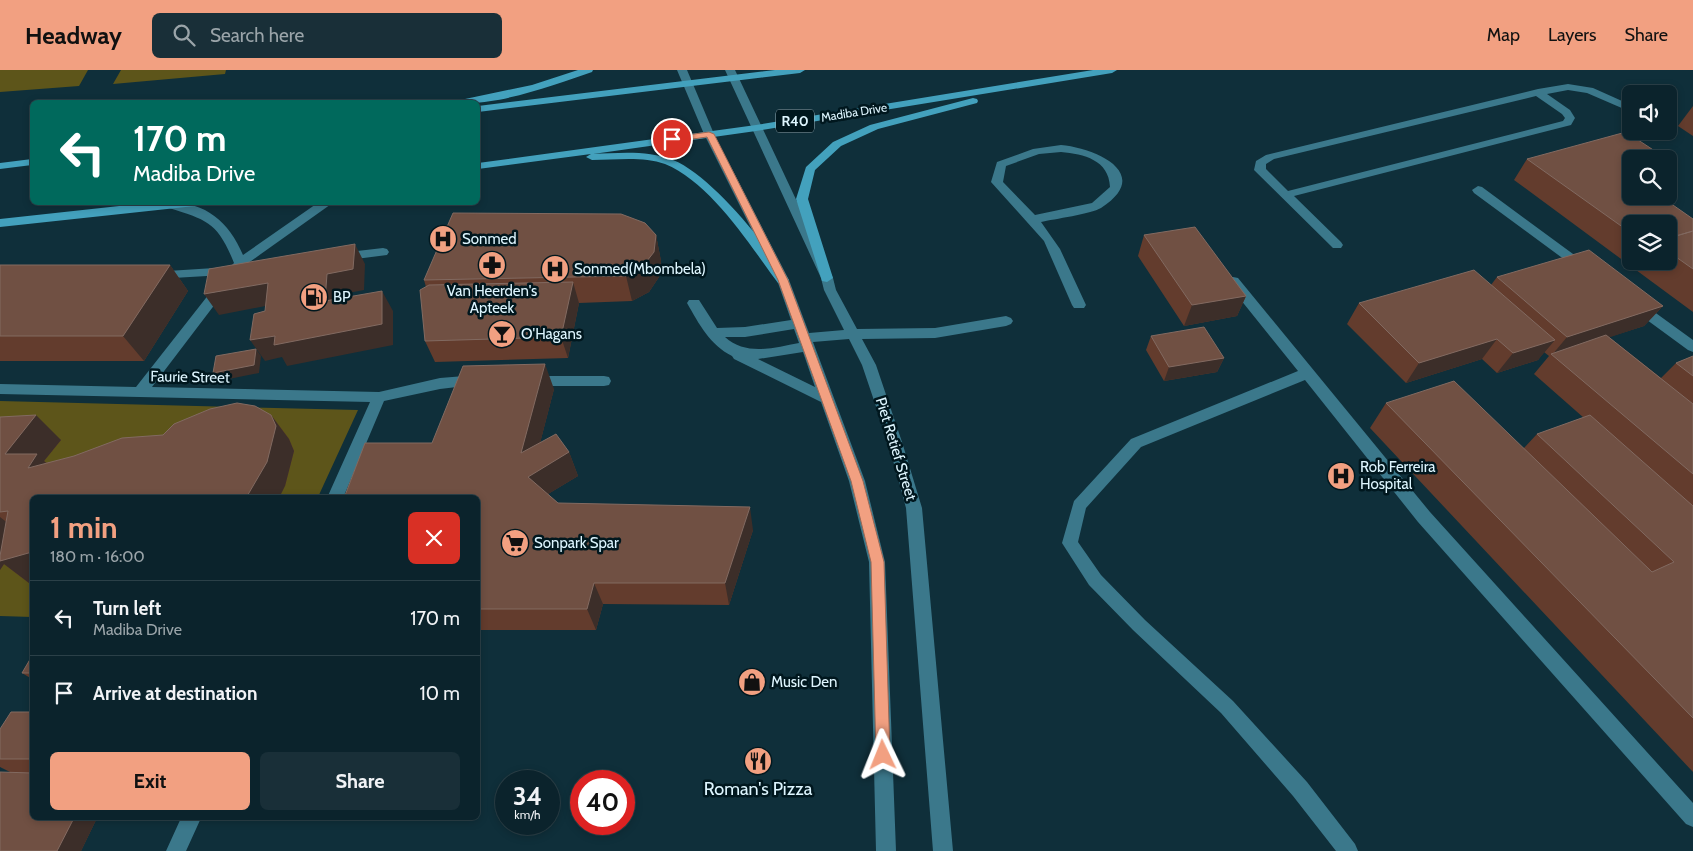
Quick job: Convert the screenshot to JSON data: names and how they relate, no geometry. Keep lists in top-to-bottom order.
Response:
{
  "streets": {
    "main road": ["Madiba Drive", "R40"],
    "street": ["Faurie Street", "Piet Retief Street"]
  },
  "crossings": [
    ["Madiba Drive", "Piet Retief Street"]
  ],
  "places": {
    "hospital": ["Sonmed", "Sonmed(Mbombela)", "Rob Ferreira Hospital"],
    "pharmacy": ["Van Heerden's Apteek"],
    "fuel station": ["BP"],
    "bar": ["O'Hagans"],
    "supermarket": ["Sonpark Spar"],
    "shop": ["Music Den"],
    "restaurant": ["Roman's Pizza"]
  },
  "page": {
    "header": "Headway",
    "search": "Search here",
    "nav": ["Map", "Layers", "Share"],
    "turn": ["170 m", "Madiba Drive"],
    "heading": ["1 min", "180 m · 16:00"],
    "list": [
      {
        "name": "Turn left",
        "note": "Madiba Drive",
        "value": "170 m"
      },
      {
        "name": "Arrive at destination",
        "value": "10 m"
      }
    ],
    "buttons": ["Exit", "Share"],
    "speed": "34 km/h",
    "limit": "40"
  }
}
